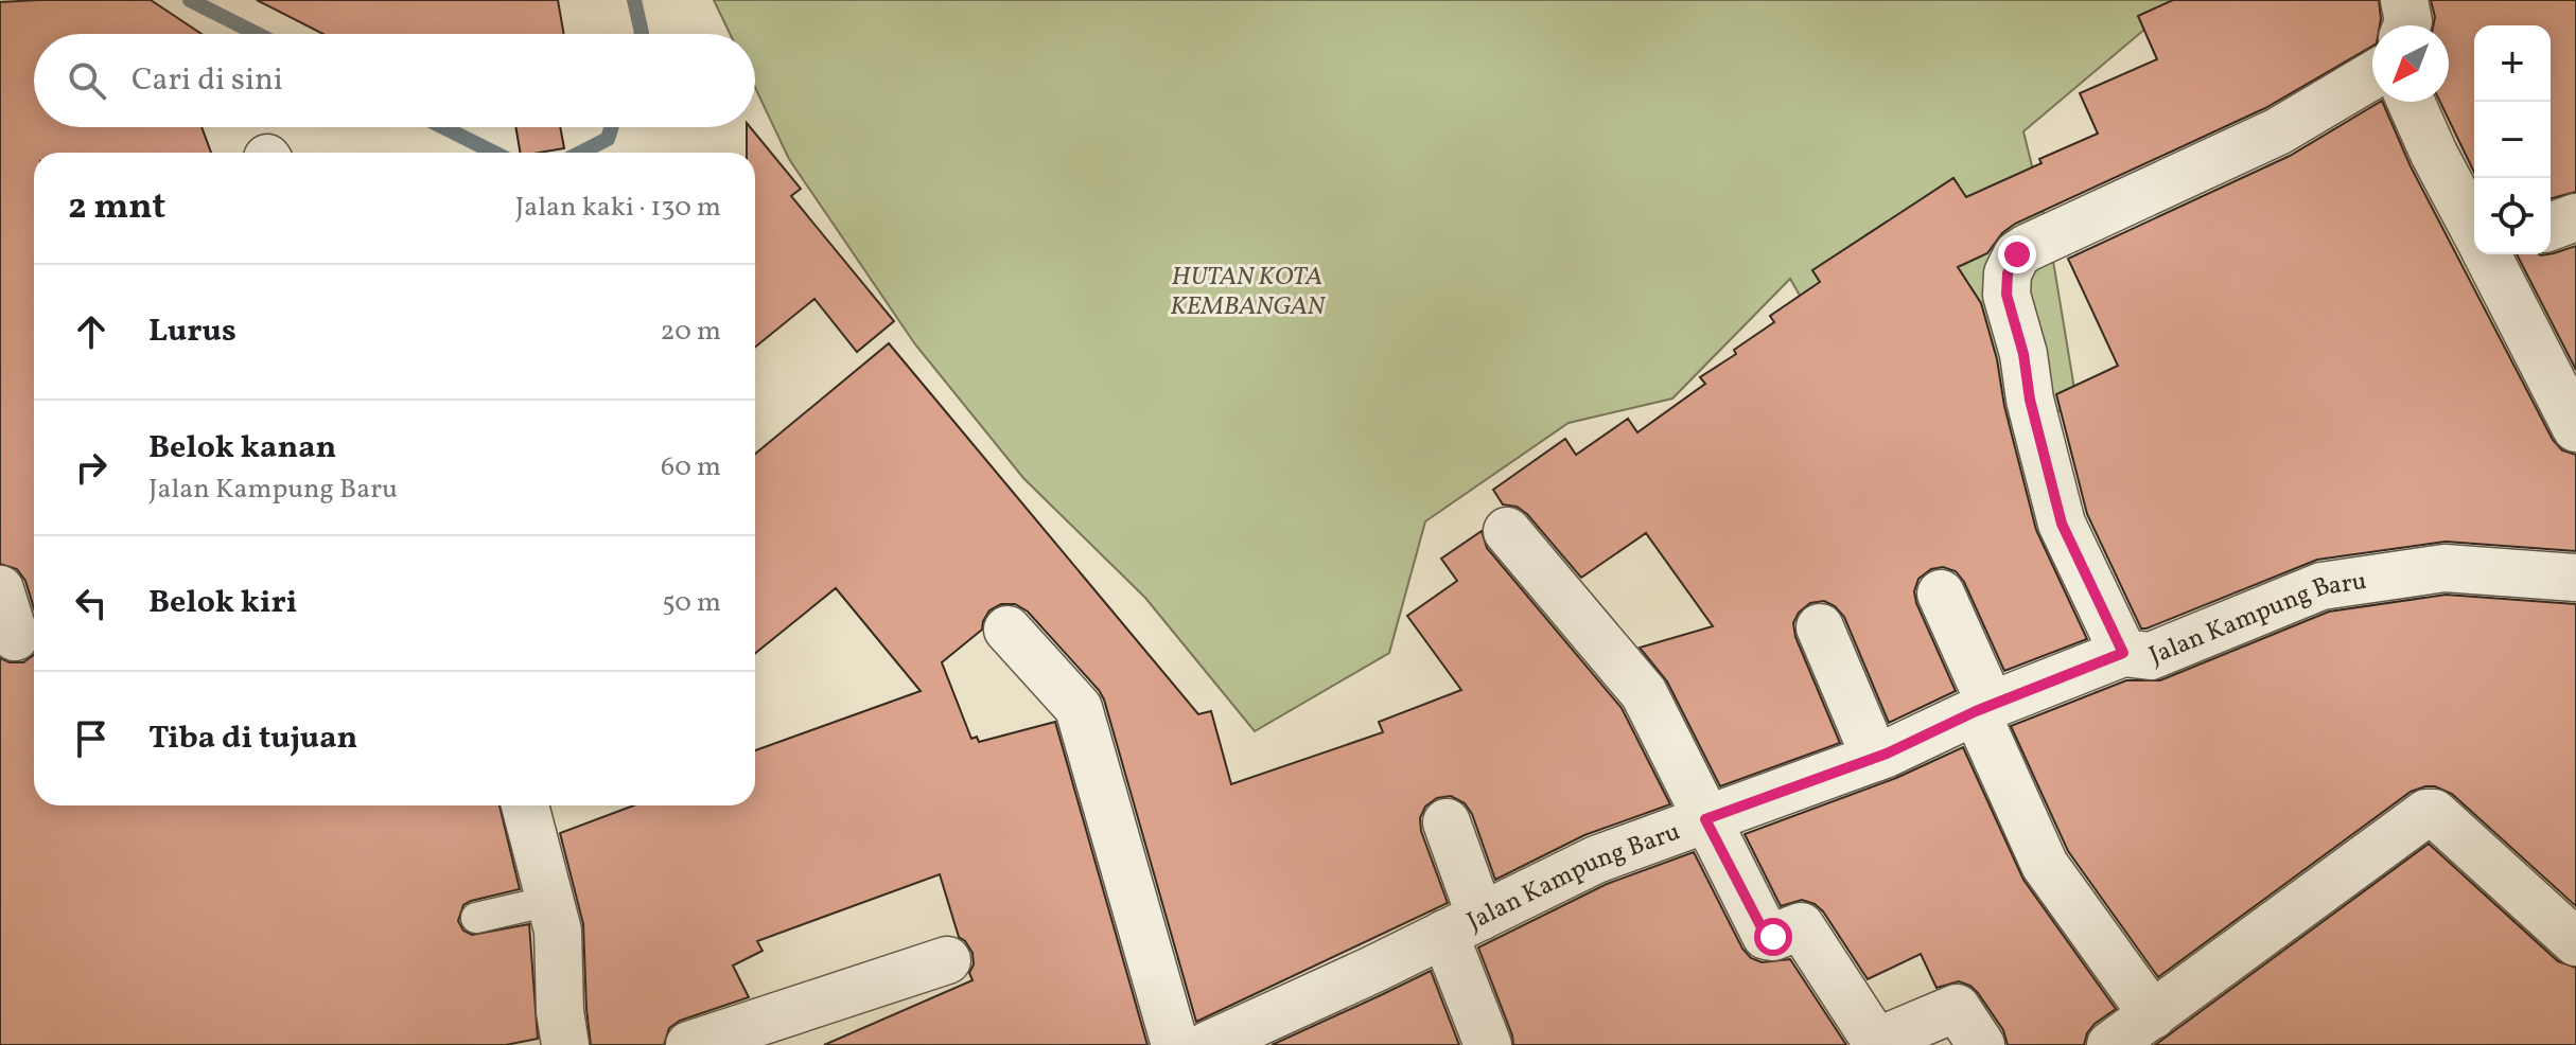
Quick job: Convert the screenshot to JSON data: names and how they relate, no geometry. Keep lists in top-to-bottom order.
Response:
{
  "streets": {
    "street": ["Jalan Kampung Baru"]
  },
  "parks": ["HUTAN KOTA KEMBANGAN"],
  "north": "bottom left",
  "page": {
    "map_buttons": ["+", "−"],
    "search": "Cari di sini",
    "heading": ["2 mnt", "Jalan kaki · 130 m"],
    "list": [
      ["Lurus", "20 m"],
      ["Belok kanan", "Jalan Kampung Baru", "60 m"],
      ["Belok kiri", "50 m"],
      "Tiba di tujuan"
    ]
  }
}
